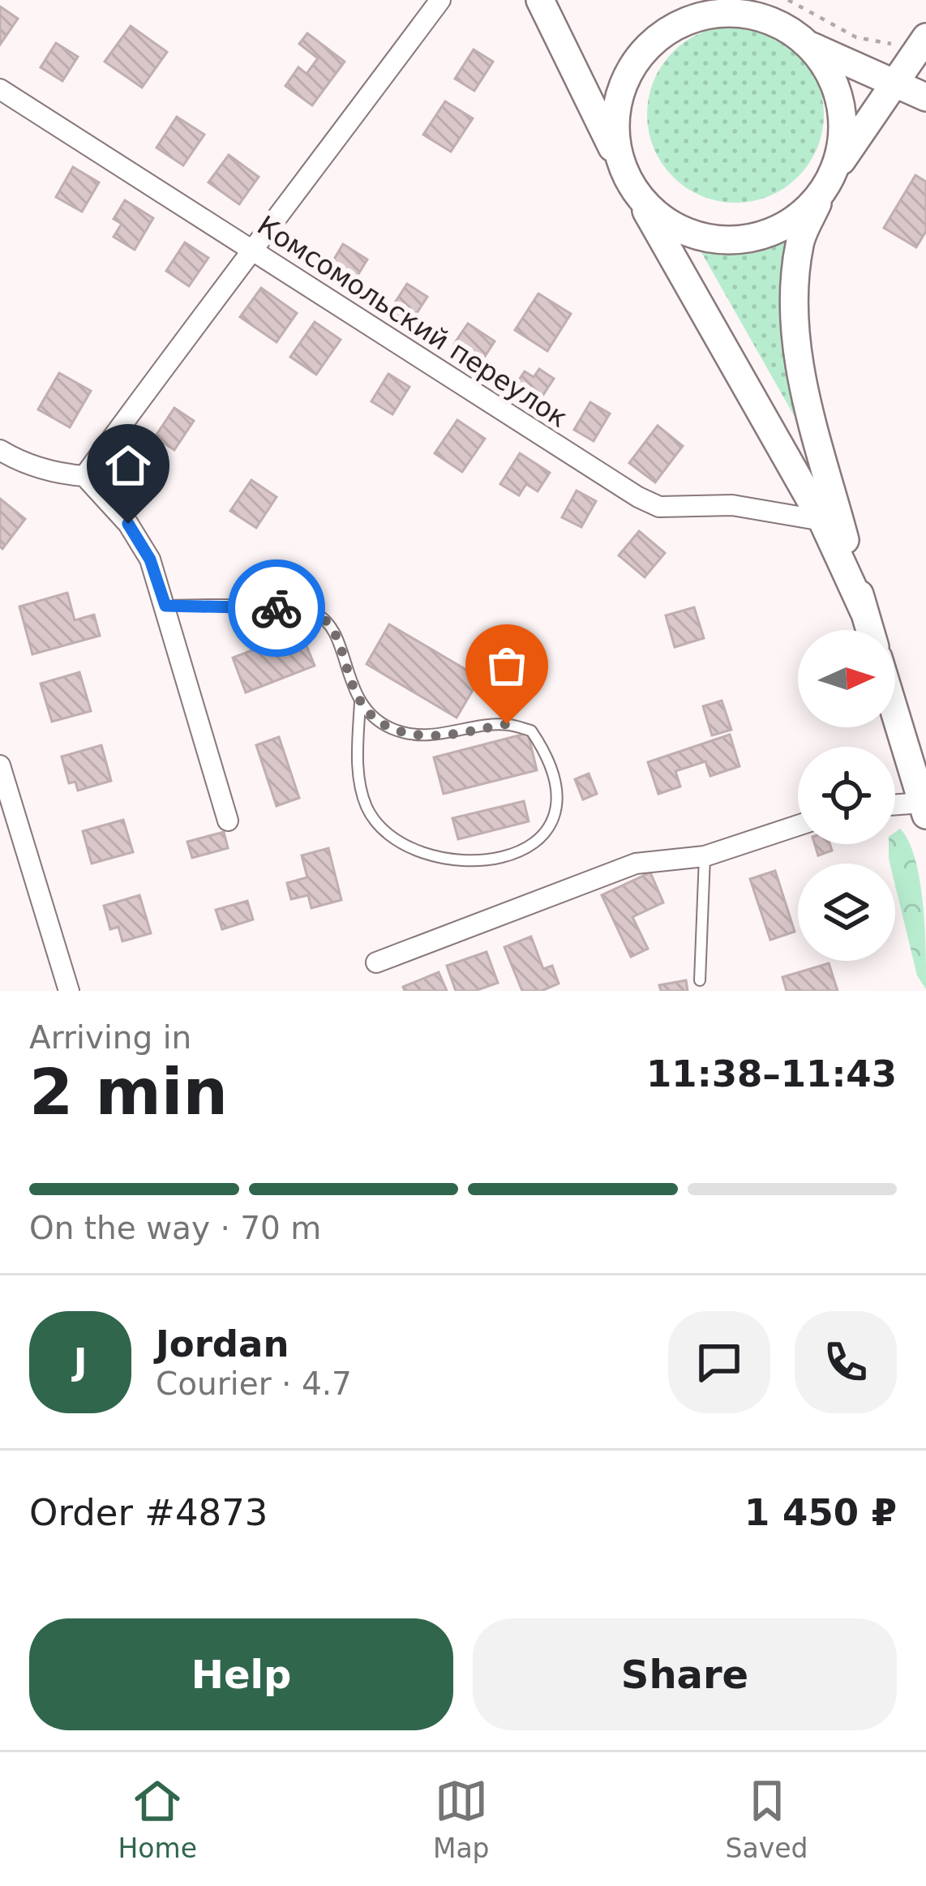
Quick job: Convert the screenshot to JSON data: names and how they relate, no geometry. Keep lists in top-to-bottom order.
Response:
{
  "streets": {
    "street": ["Комсомольский переулок"]
  },
  "north": "right",
  "page": {
    "heading": ["2 min", "Arriving in", "11:38–11:43"],
    "panel": [
      "Jordan",
      "Courier · 4.7",
      "Order #4873",
      "1 450 ₽"
    ],
    "bar": "On the way · 70 m",
    "round": "J",
    "buttons": ["Help", "Share"],
    "tabs": ["Home", "Map", "Saved"]
  }
}
